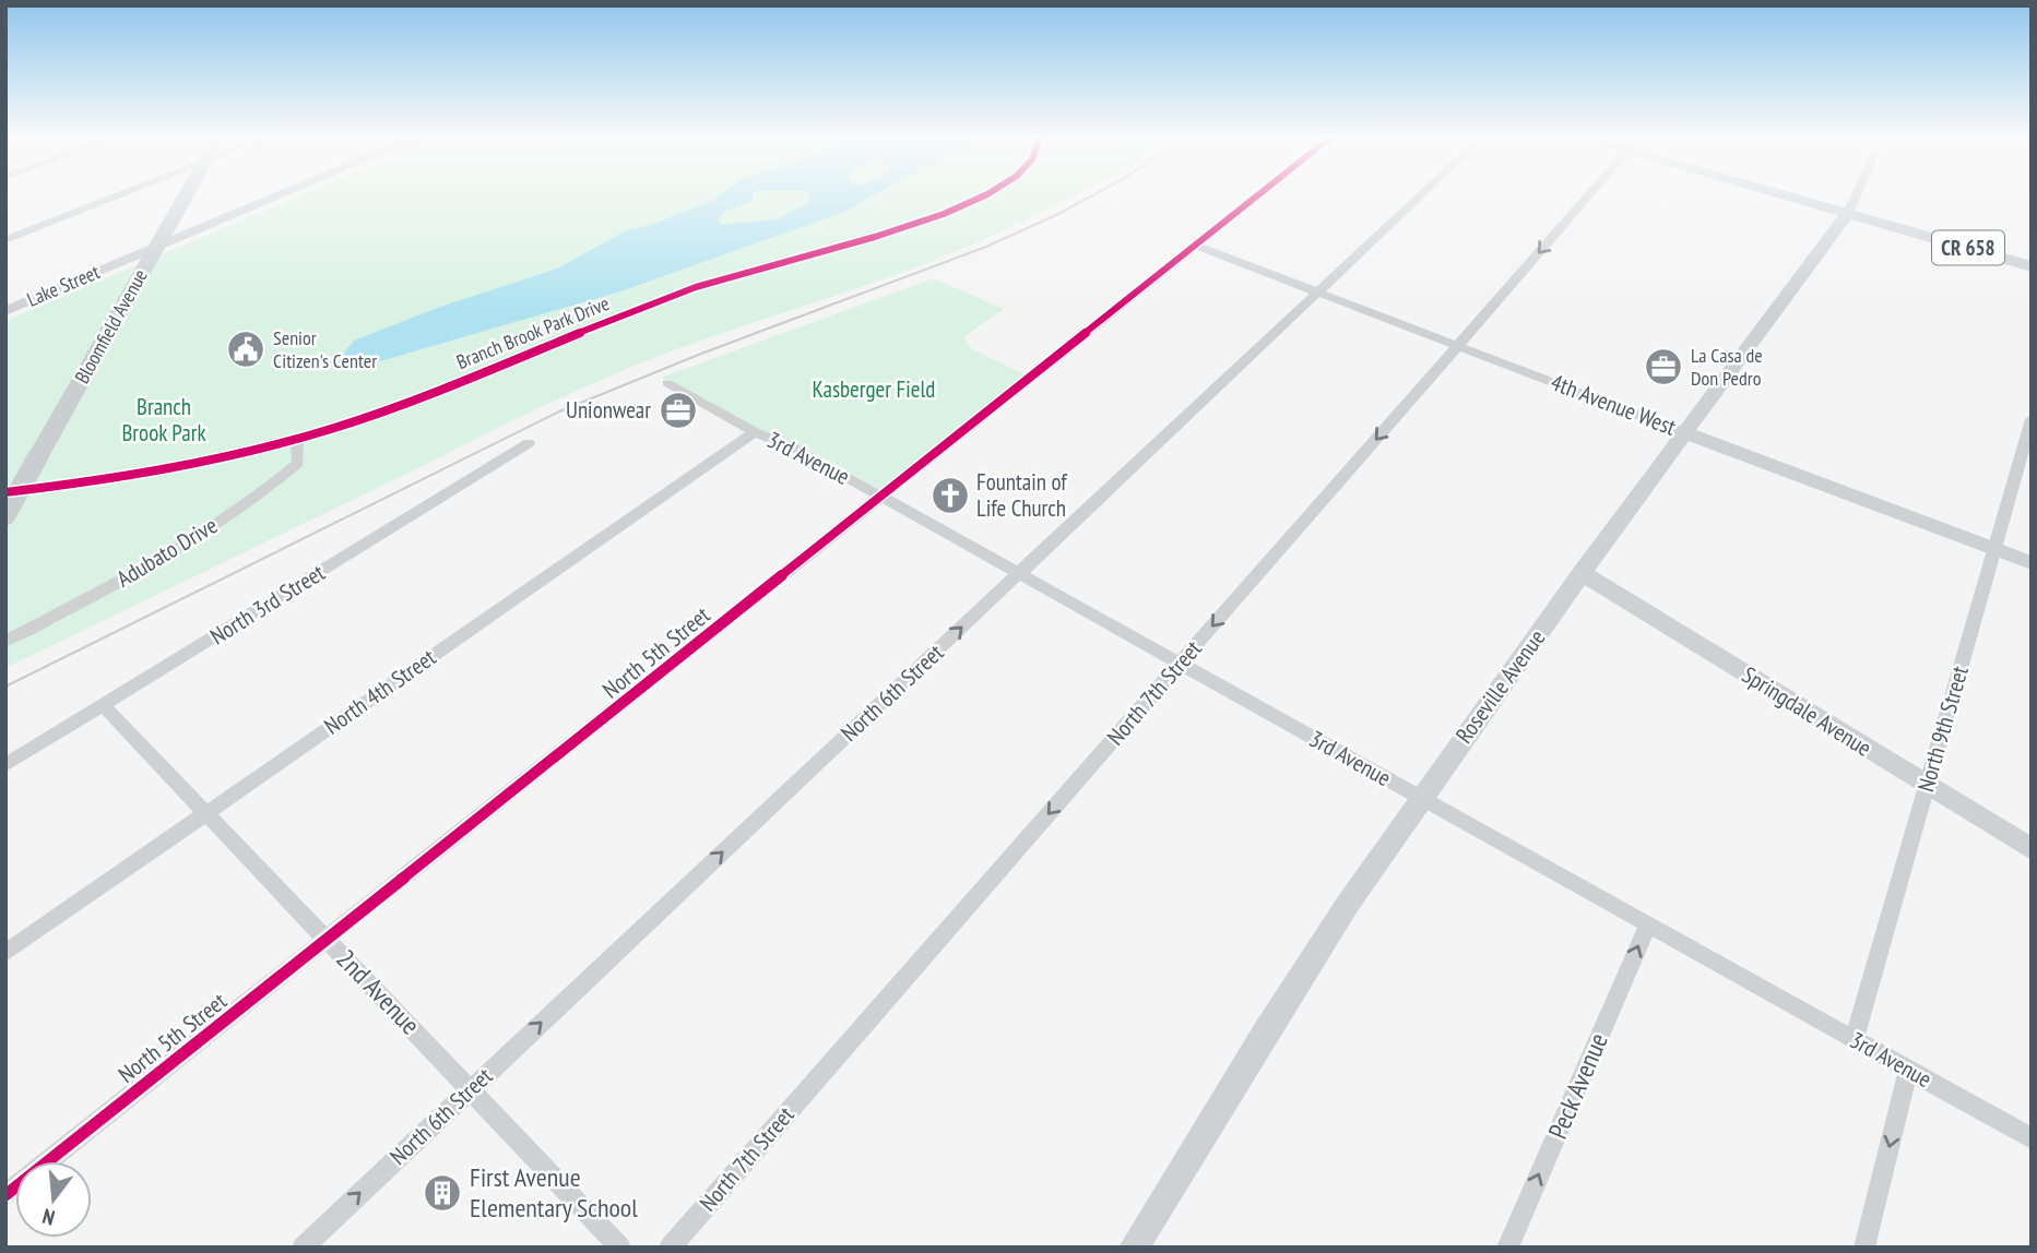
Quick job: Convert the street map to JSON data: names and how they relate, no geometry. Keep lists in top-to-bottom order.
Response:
{
  "streets": {
    "main road": ["CR 658", "Bloomfield Avenue"],
    "street": [
      "Lake Street",
      "Branch Brook Park Drive",
      "4th Avenue West",
      "3rd Avenue",
      "Adubato Drive",
      "North 3rd Street",
      "North 5th Street",
      "Roseville Avenue",
      "North 4th Street",
      "North 6th Street",
      "North 7th Street",
      "Springdale Avenue",
      "North 9th Street",
      "2nd Avenue",
      "Peck Avenue"
    ]
  },
  "crossings": [
    ["CR 658", "Roseville Avenue"],
    ["Lake Street", "Bloomfield Avenue"],
    ["Branch Brook Park Drive", "Adubato Drive"],
    ["4th Avenue West", "North 5th Street"],
    ["4th Avenue West", "Roseville Avenue"],
    ["4th Avenue West", "North 6th Street"],
    ["4th Avenue West", "North 7th Street"],
    ["4th Avenue West", "North 9th Street"],
    ["3rd Avenue", "North 5th Street"],
    ["3rd Avenue", "Roseville Avenue"],
    ["3rd Avenue", "North 4th Street"],
    ["3rd Avenue", "North 6th Street"],
    ["3rd Avenue", "North 7th Street"],
    ["3rd Avenue", "North 9th Street"],
    ["3rd Avenue", "Peck Avenue"],
    ["North 3rd Street", "2nd Avenue"],
    ["North 5th Street", "2nd Avenue"],
    ["Roseville Avenue", "Springdale Avenue"],
    ["North 4th Street", "2nd Avenue"],
    ["North 6th Street", "2nd Avenue"],
    ["Springdale Avenue", "North 9th Street"]
  ],
  "one_way": ["North 6th Street", "North 7th Street", "Peck Avenue"],
  "parks": ["Kasberger Field", "Branch Brook Park"],
  "places": {
    "public building": ["Senior Citizen's Center"],
    "office": ["La Casa de Don Pedro", "Unionwear"],
    "church": ["Fountain of Life Church"],
    "building": ["First Avenue Elementary School"]
  },
  "north": "bottom"
}
